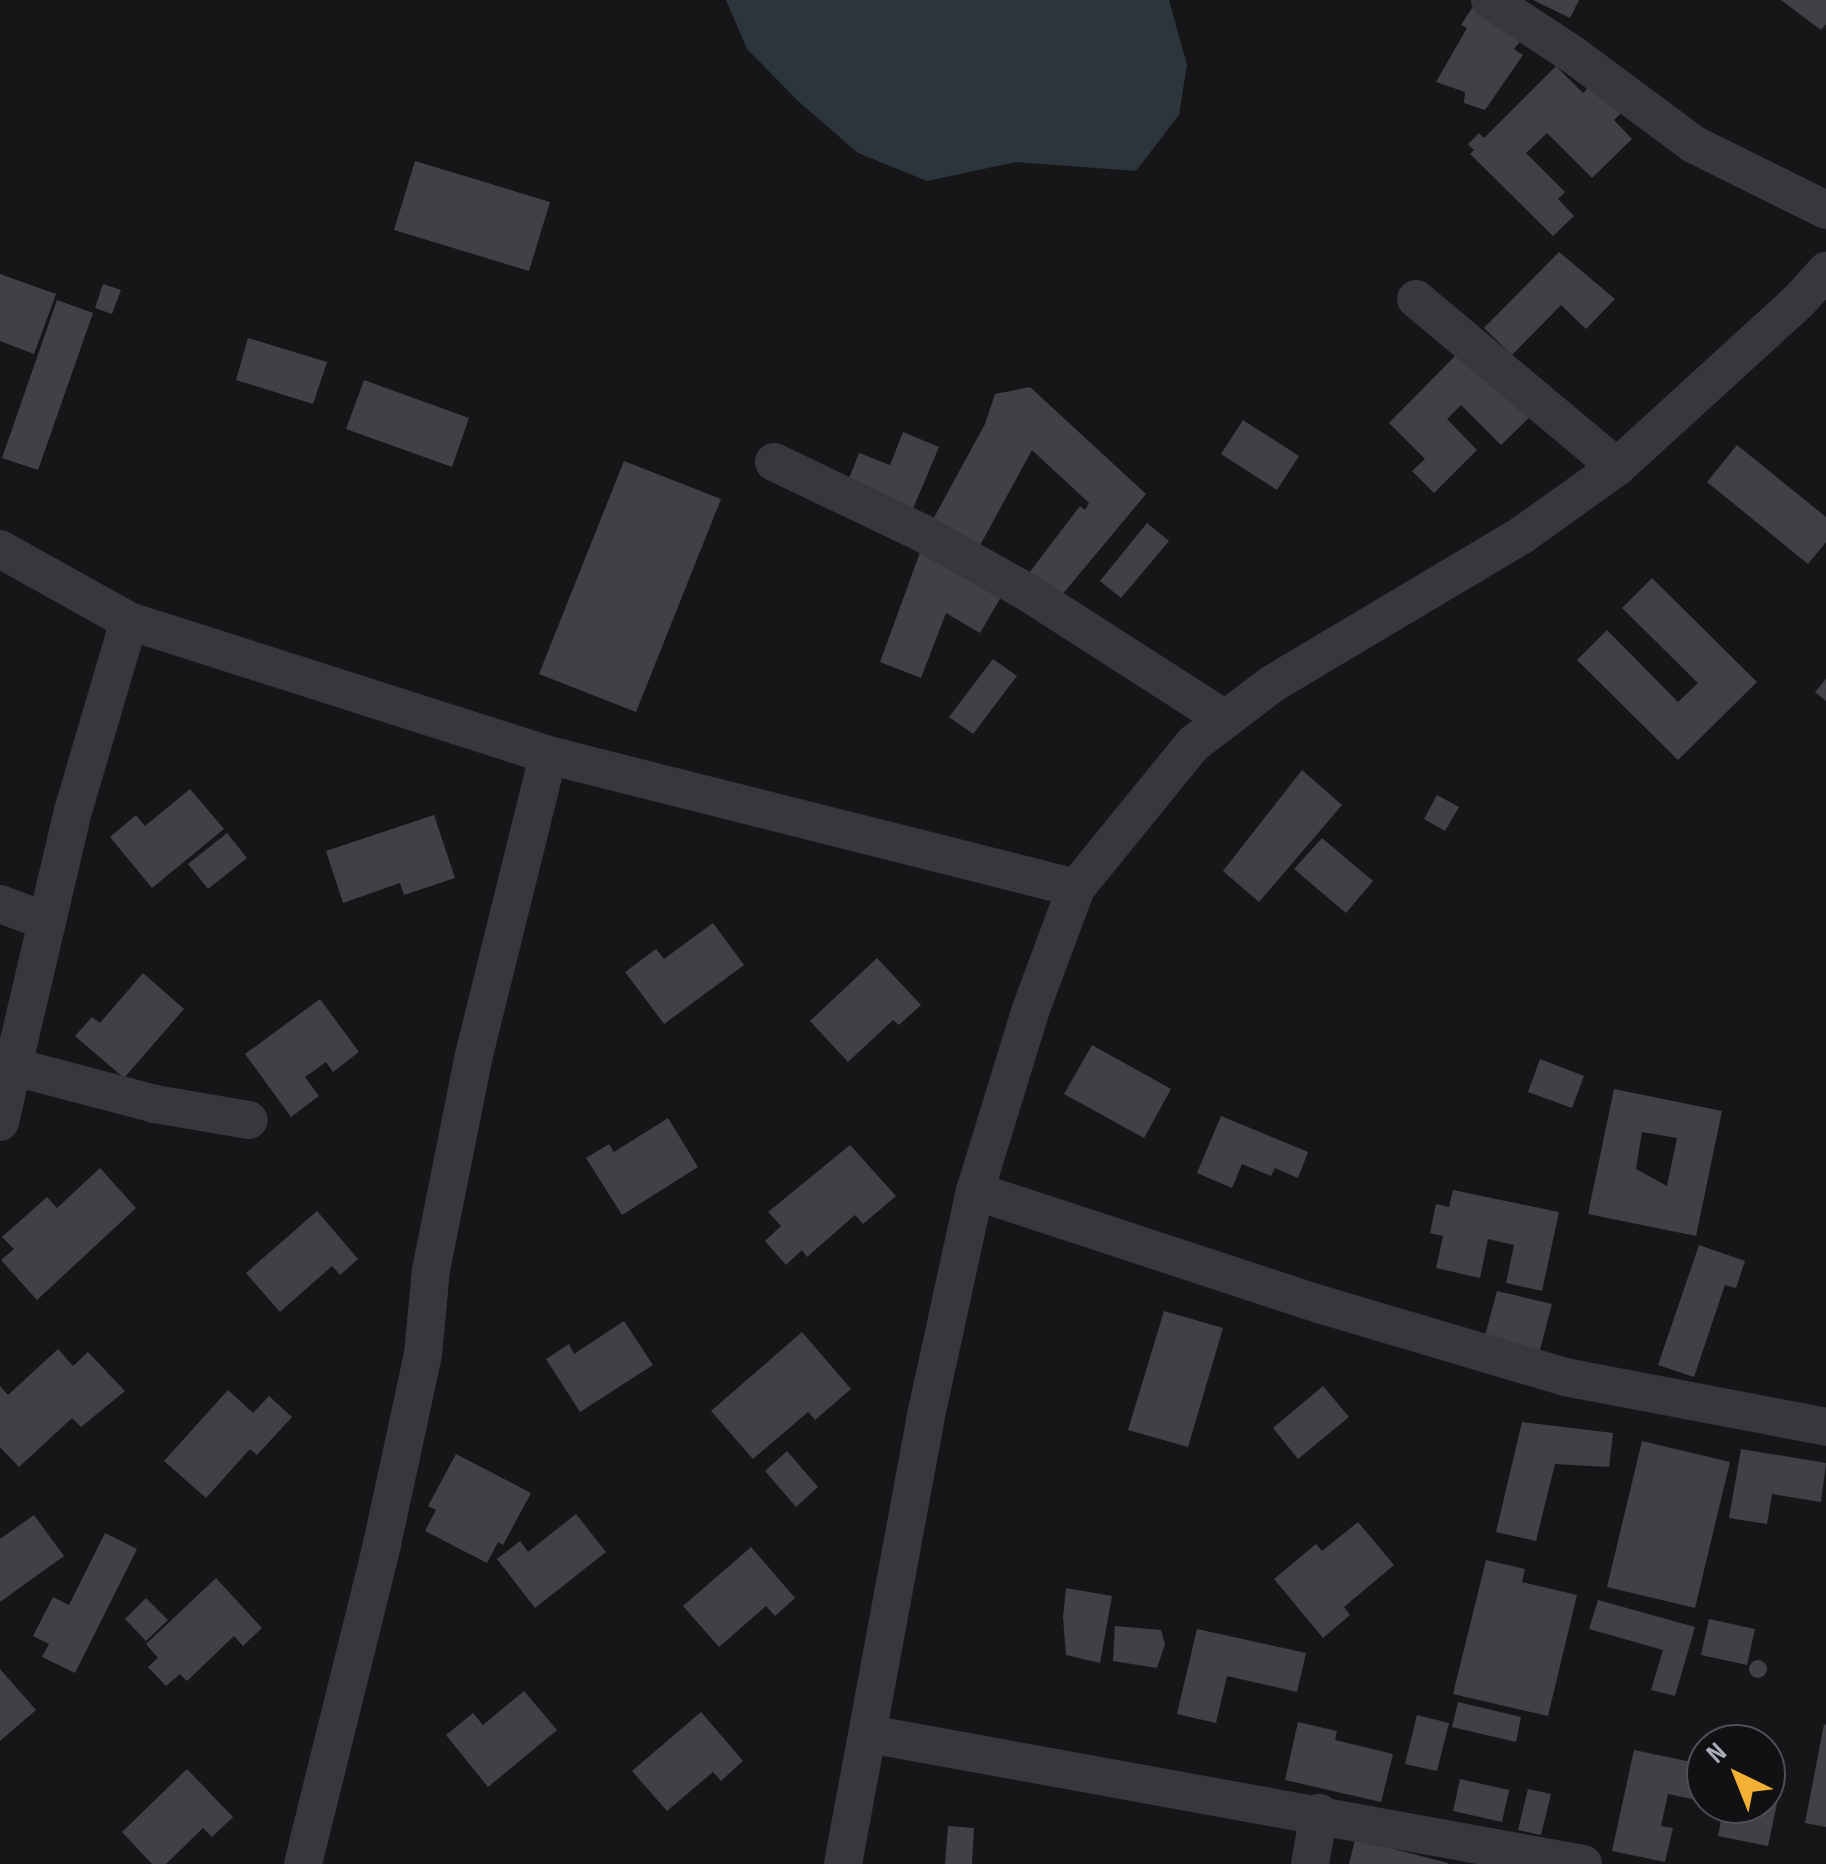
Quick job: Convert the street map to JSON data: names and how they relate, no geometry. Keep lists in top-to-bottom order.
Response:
{
  "north": "top left"
}
